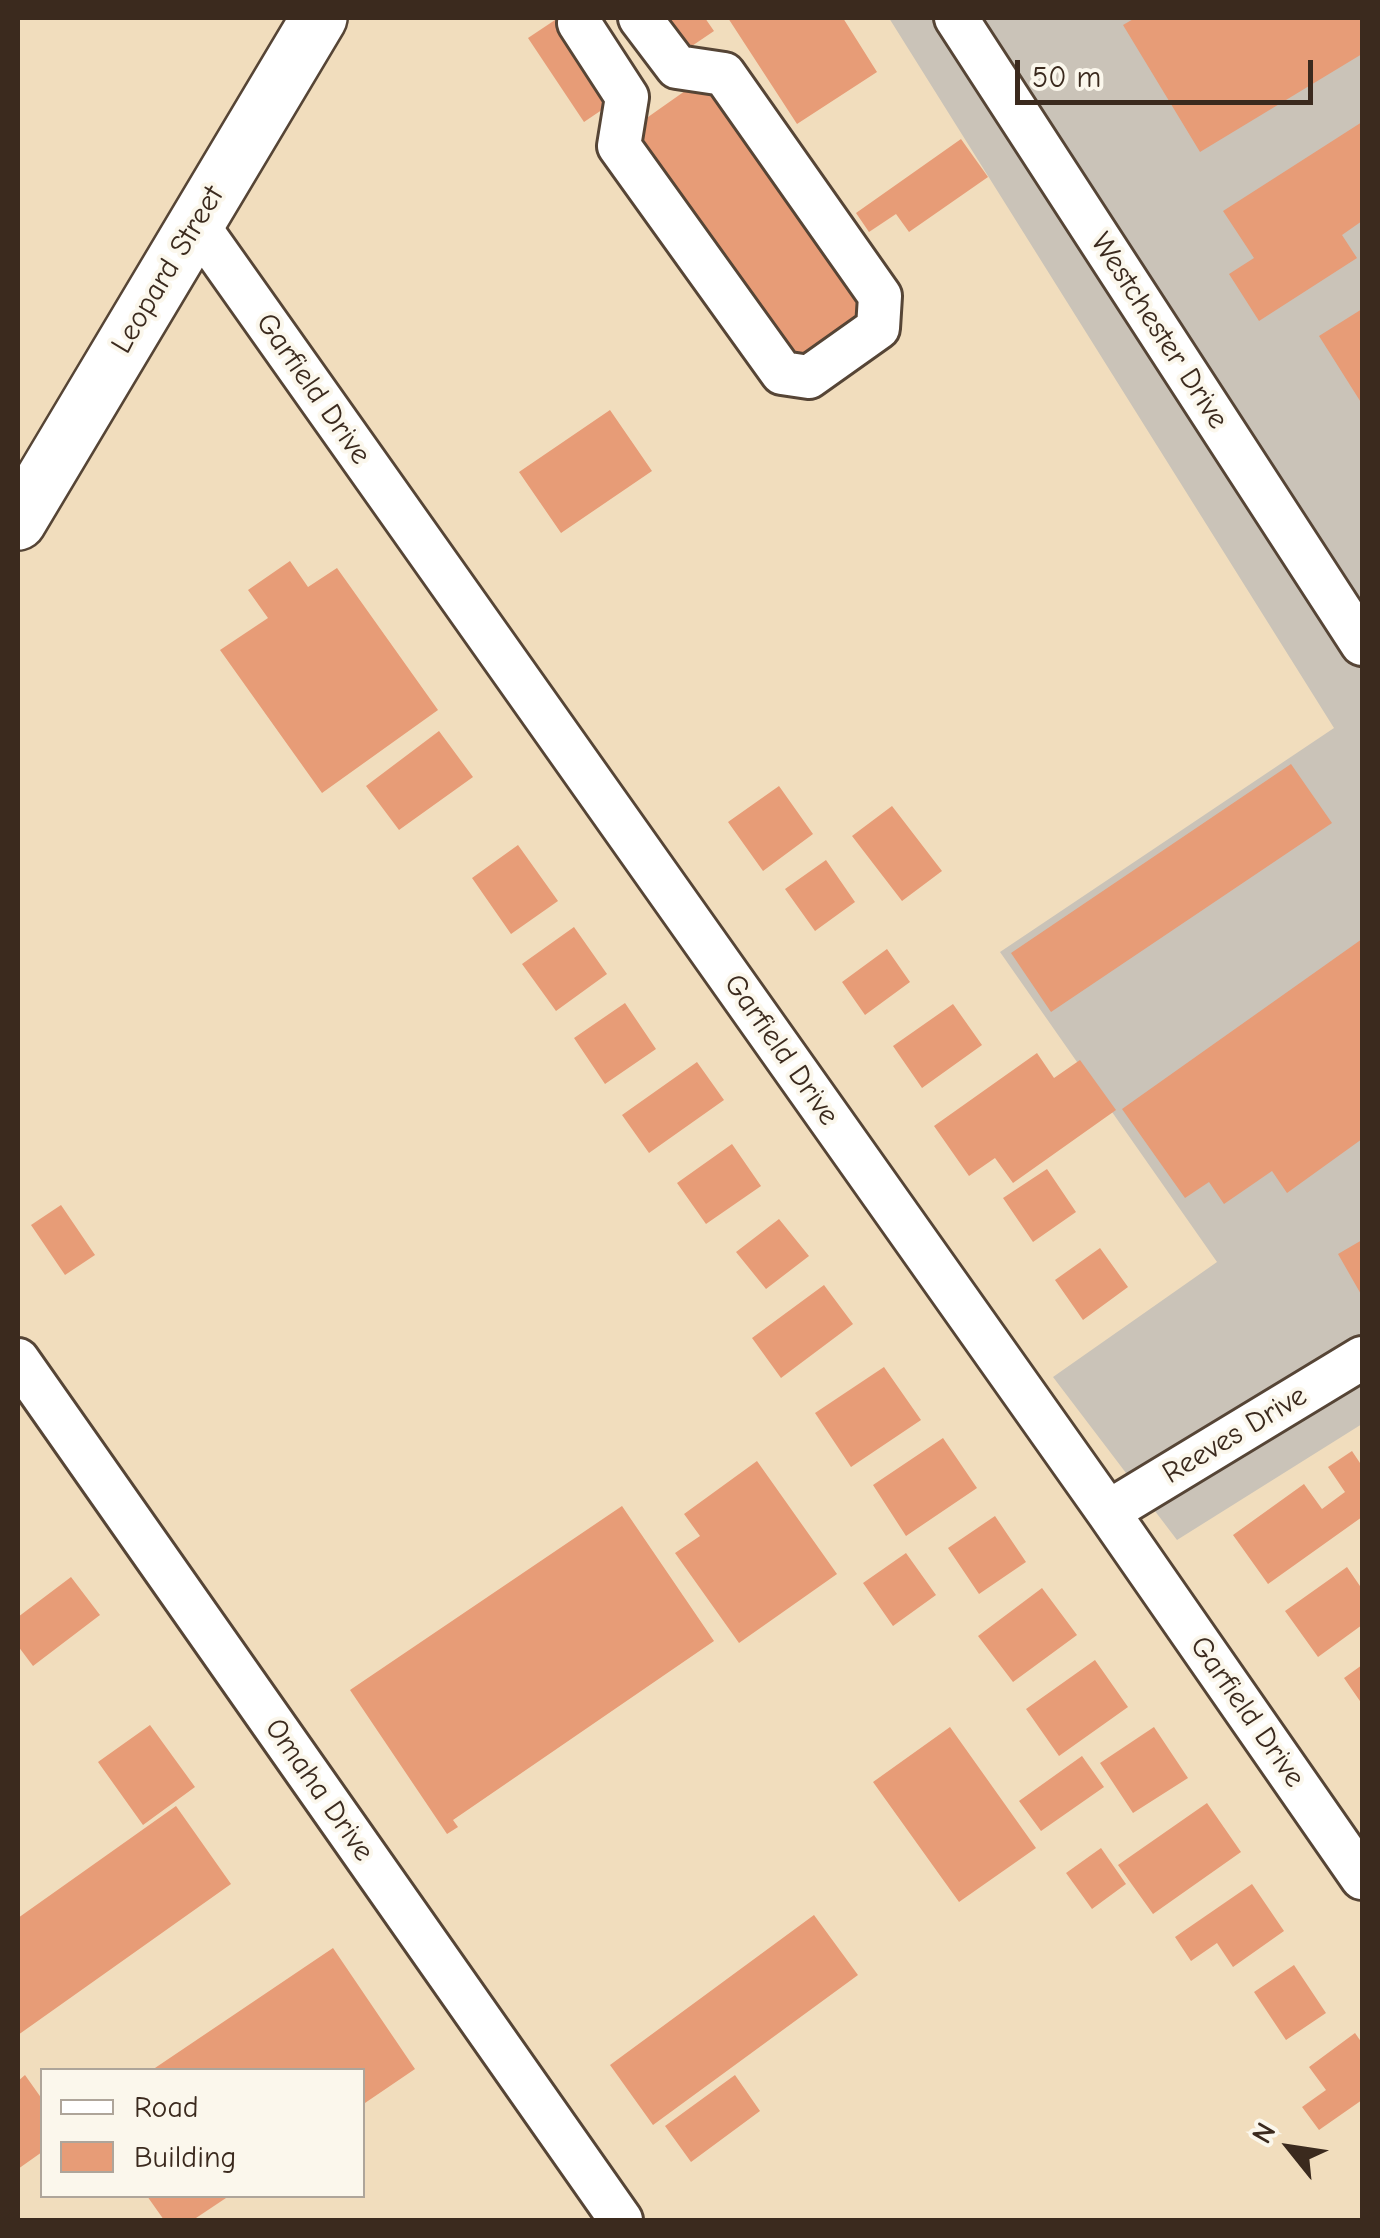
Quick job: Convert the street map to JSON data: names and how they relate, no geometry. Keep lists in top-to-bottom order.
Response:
{
  "streets": {
    "main road": ["Leopard Street"],
    "street": [
      "Westchester Drive",
      "Garfield Drive",
      "Reeves Drive",
      "Omaha Drive"
    ]
  },
  "crossings": [
    ["Leopard Street", "Garfield Drive"],
    ["Garfield Drive", "Reeves Drive"]
  ],
  "legend": ["Road", "Building"],
  "scale_bar": "50 m",
  "north": "top left"
}
